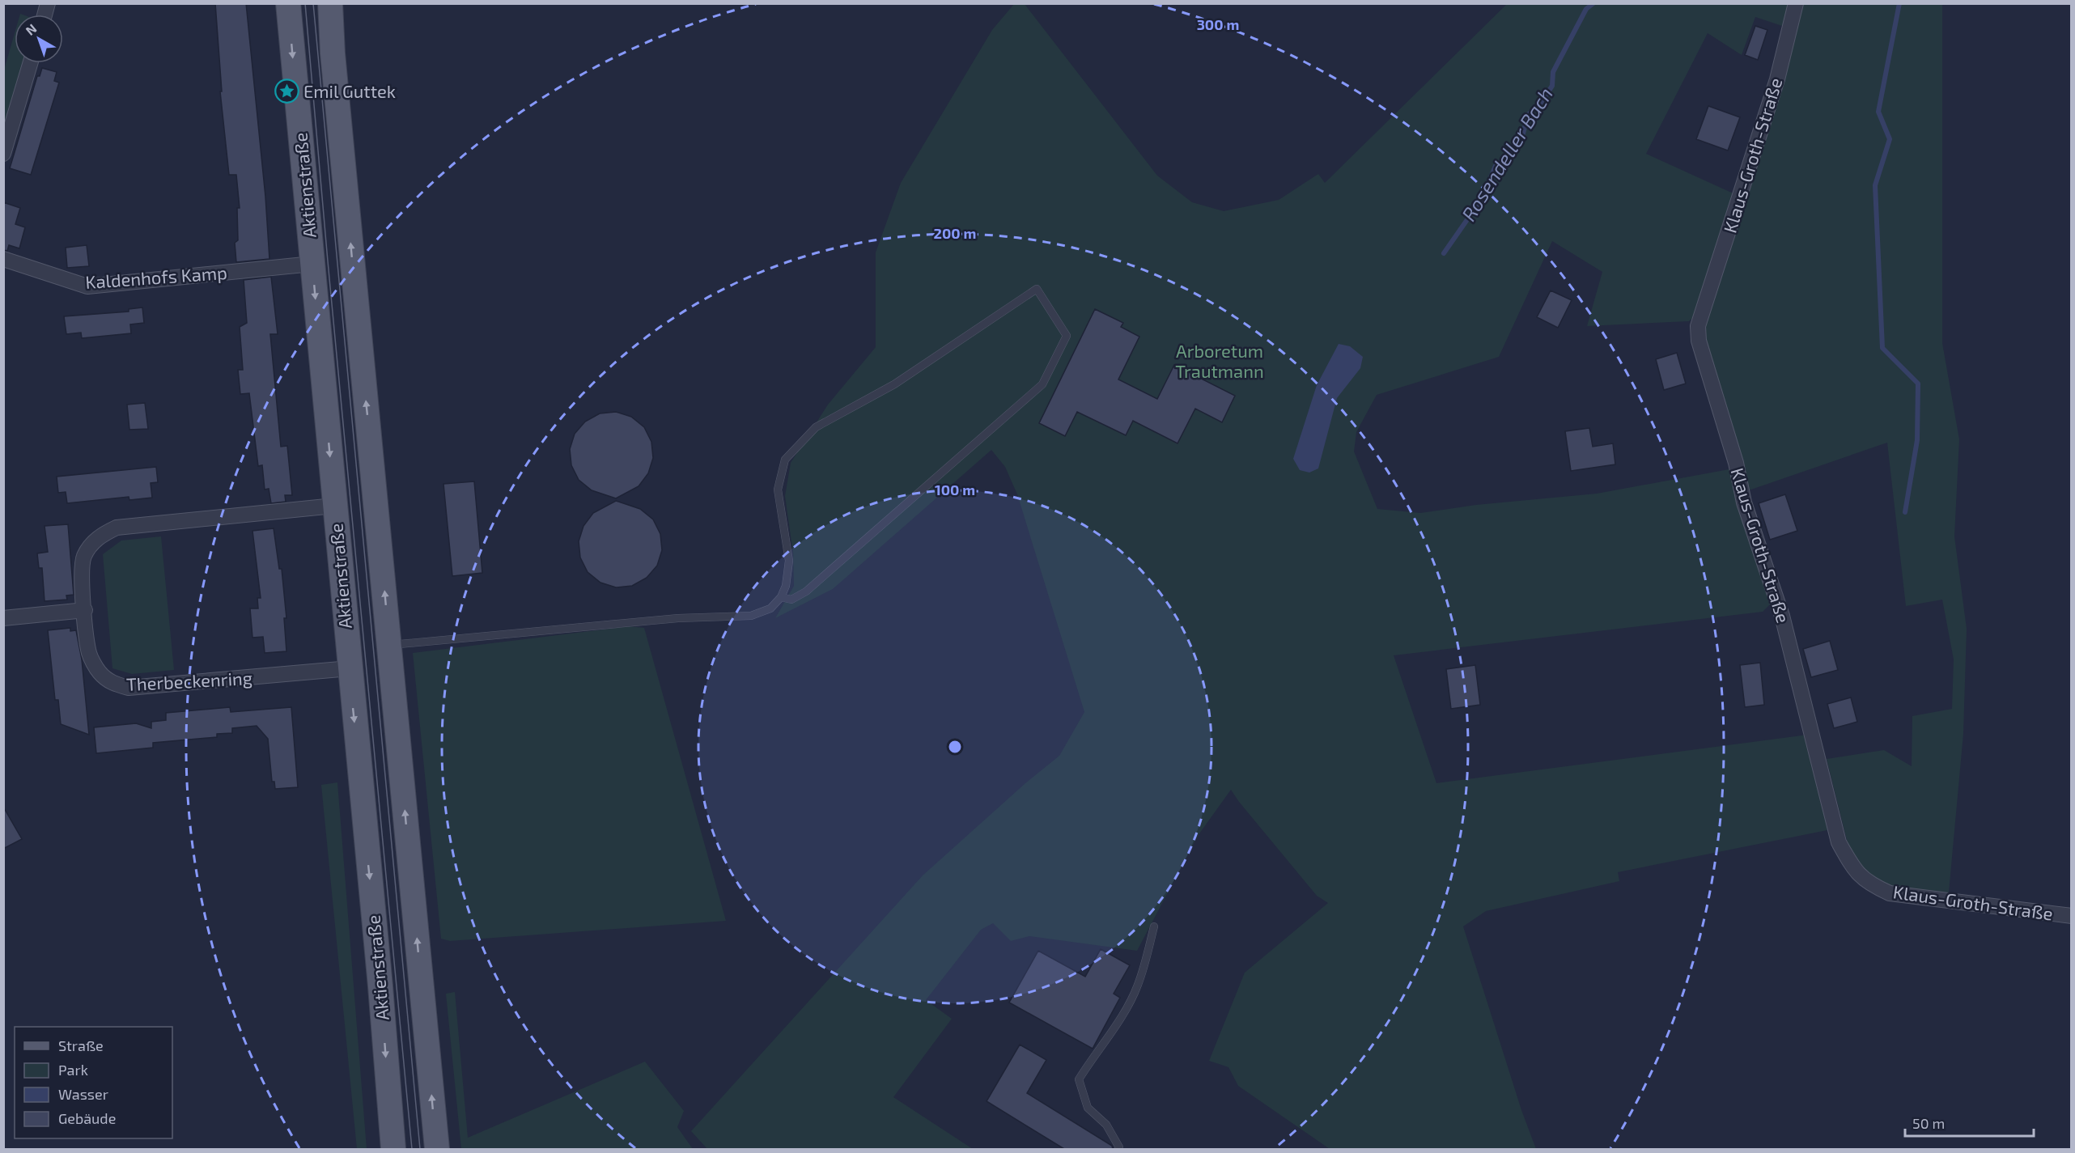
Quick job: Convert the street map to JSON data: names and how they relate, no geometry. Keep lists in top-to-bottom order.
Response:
{
  "streets": {
    "main road": ["Aktienstraße"],
    "street": ["Klaus-Groth-Straße", "Kaldenhofs Kamp", "Therbeckenring"]
  },
  "crossings": [
    ["Aktienstraße", "Kaldenhofs Kamp"],
    ["Aktienstraße", "Therbeckenring"]
  ],
  "water": ["Rosendeller Bach"],
  "parks": ["Arboretum Trautmann"],
  "places": {
    "place": ["Emil Guttek"]
  },
  "legend": [
    "Straße",
    "Park",
    "Wasser",
    "Gebäude"
  ],
  "scale_bar": "50 m",
  "north": "top left",
  "rings": ["300 m", "200 m", "100 m"]
}
